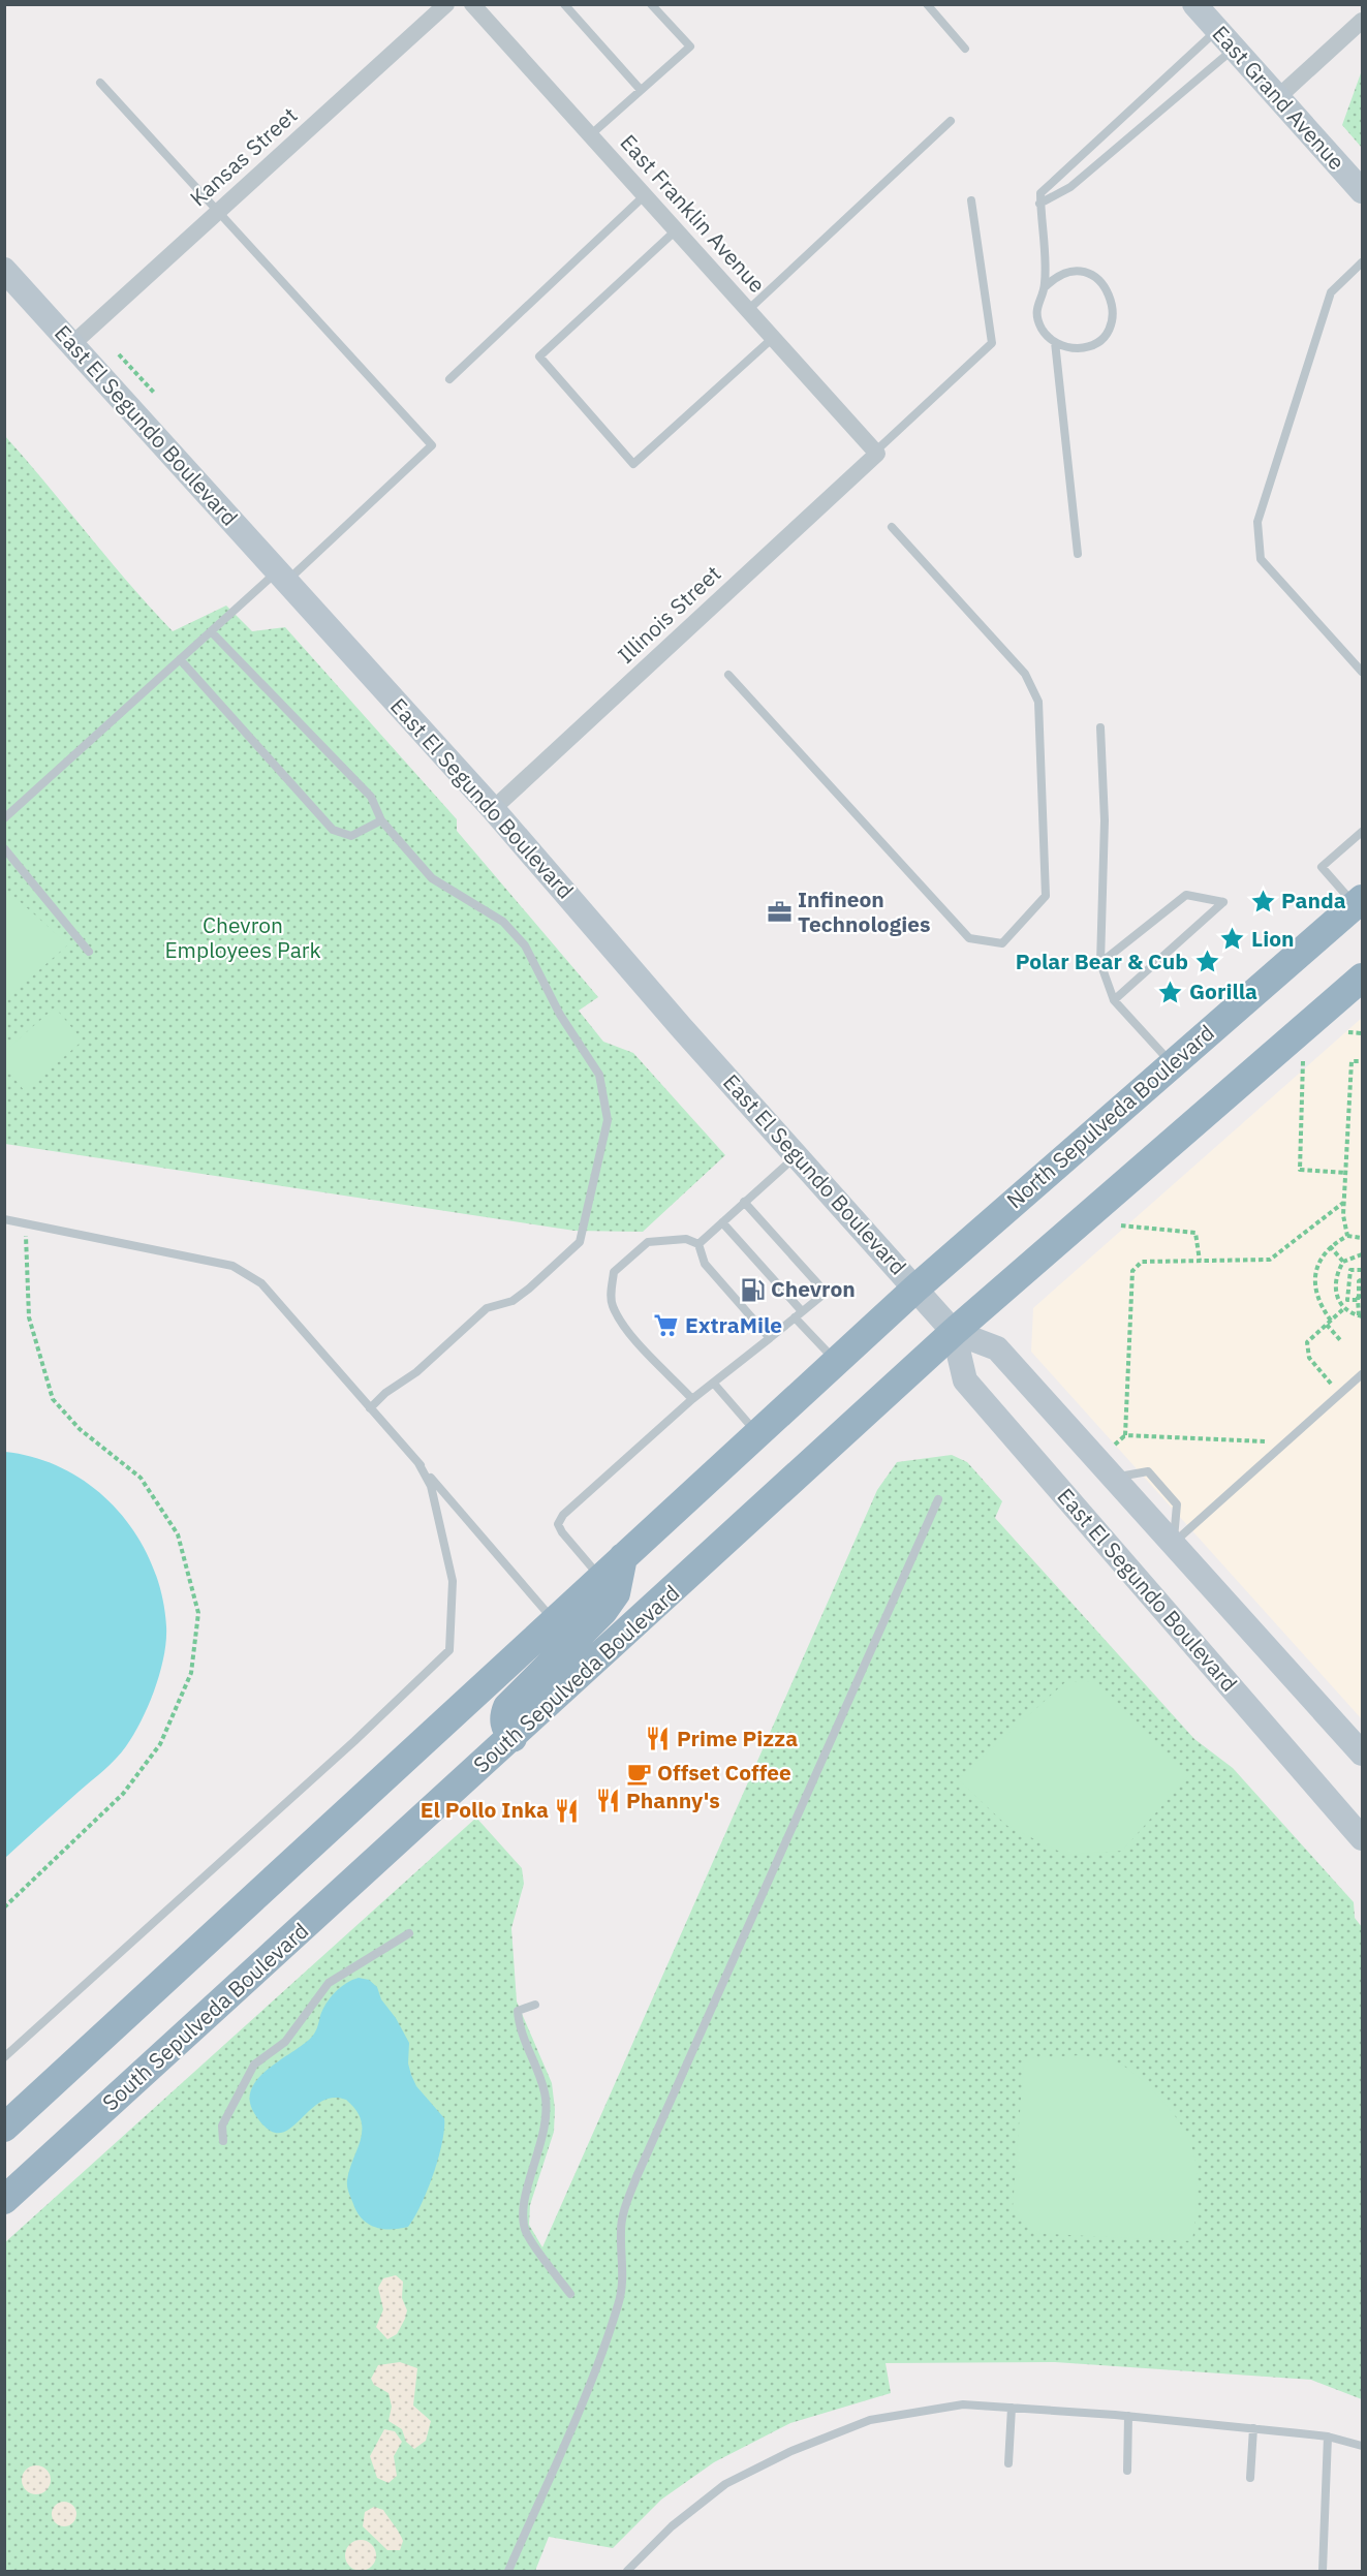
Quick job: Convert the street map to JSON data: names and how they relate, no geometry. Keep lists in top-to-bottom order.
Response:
{
  "streets": {
    "highway": ["North Sepulveda Boulevard", "South Sepulveda Boulevard"],
    "main road": ["East Grand Avenue", "East El Segundo Boulevard"],
    "street": ["Kansas Street", "East Franklin Avenue", "Illinois Street"]
  },
  "crossings": [
    ["Kansas Street", "East El Segundo Boulevard"],
    ["East Franklin Avenue", "Illinois Street"],
    ["East El Segundo Boulevard", "Illinois Street"],
    ["East El Segundo Boulevard", "North Sepulveda Boulevard"],
    ["East El Segundo Boulevard", "South Sepulveda Boulevard"]
  ],
  "parks": ["Chevron Employees Park"],
  "places": {
    "place": [
      "Panda",
      "Lion",
      "Polar Bear & Cub",
      "Gorilla"
    ],
    "office": ["Infineon Technologies"],
    "fuel station": ["Chevron"],
    "supermarket": ["ExtraMile"],
    "restaurant": ["Prime Pizza", "Phanny's", "El Pollo Inka"],
    "cafe": ["Offset Coffee"]
  }
}
